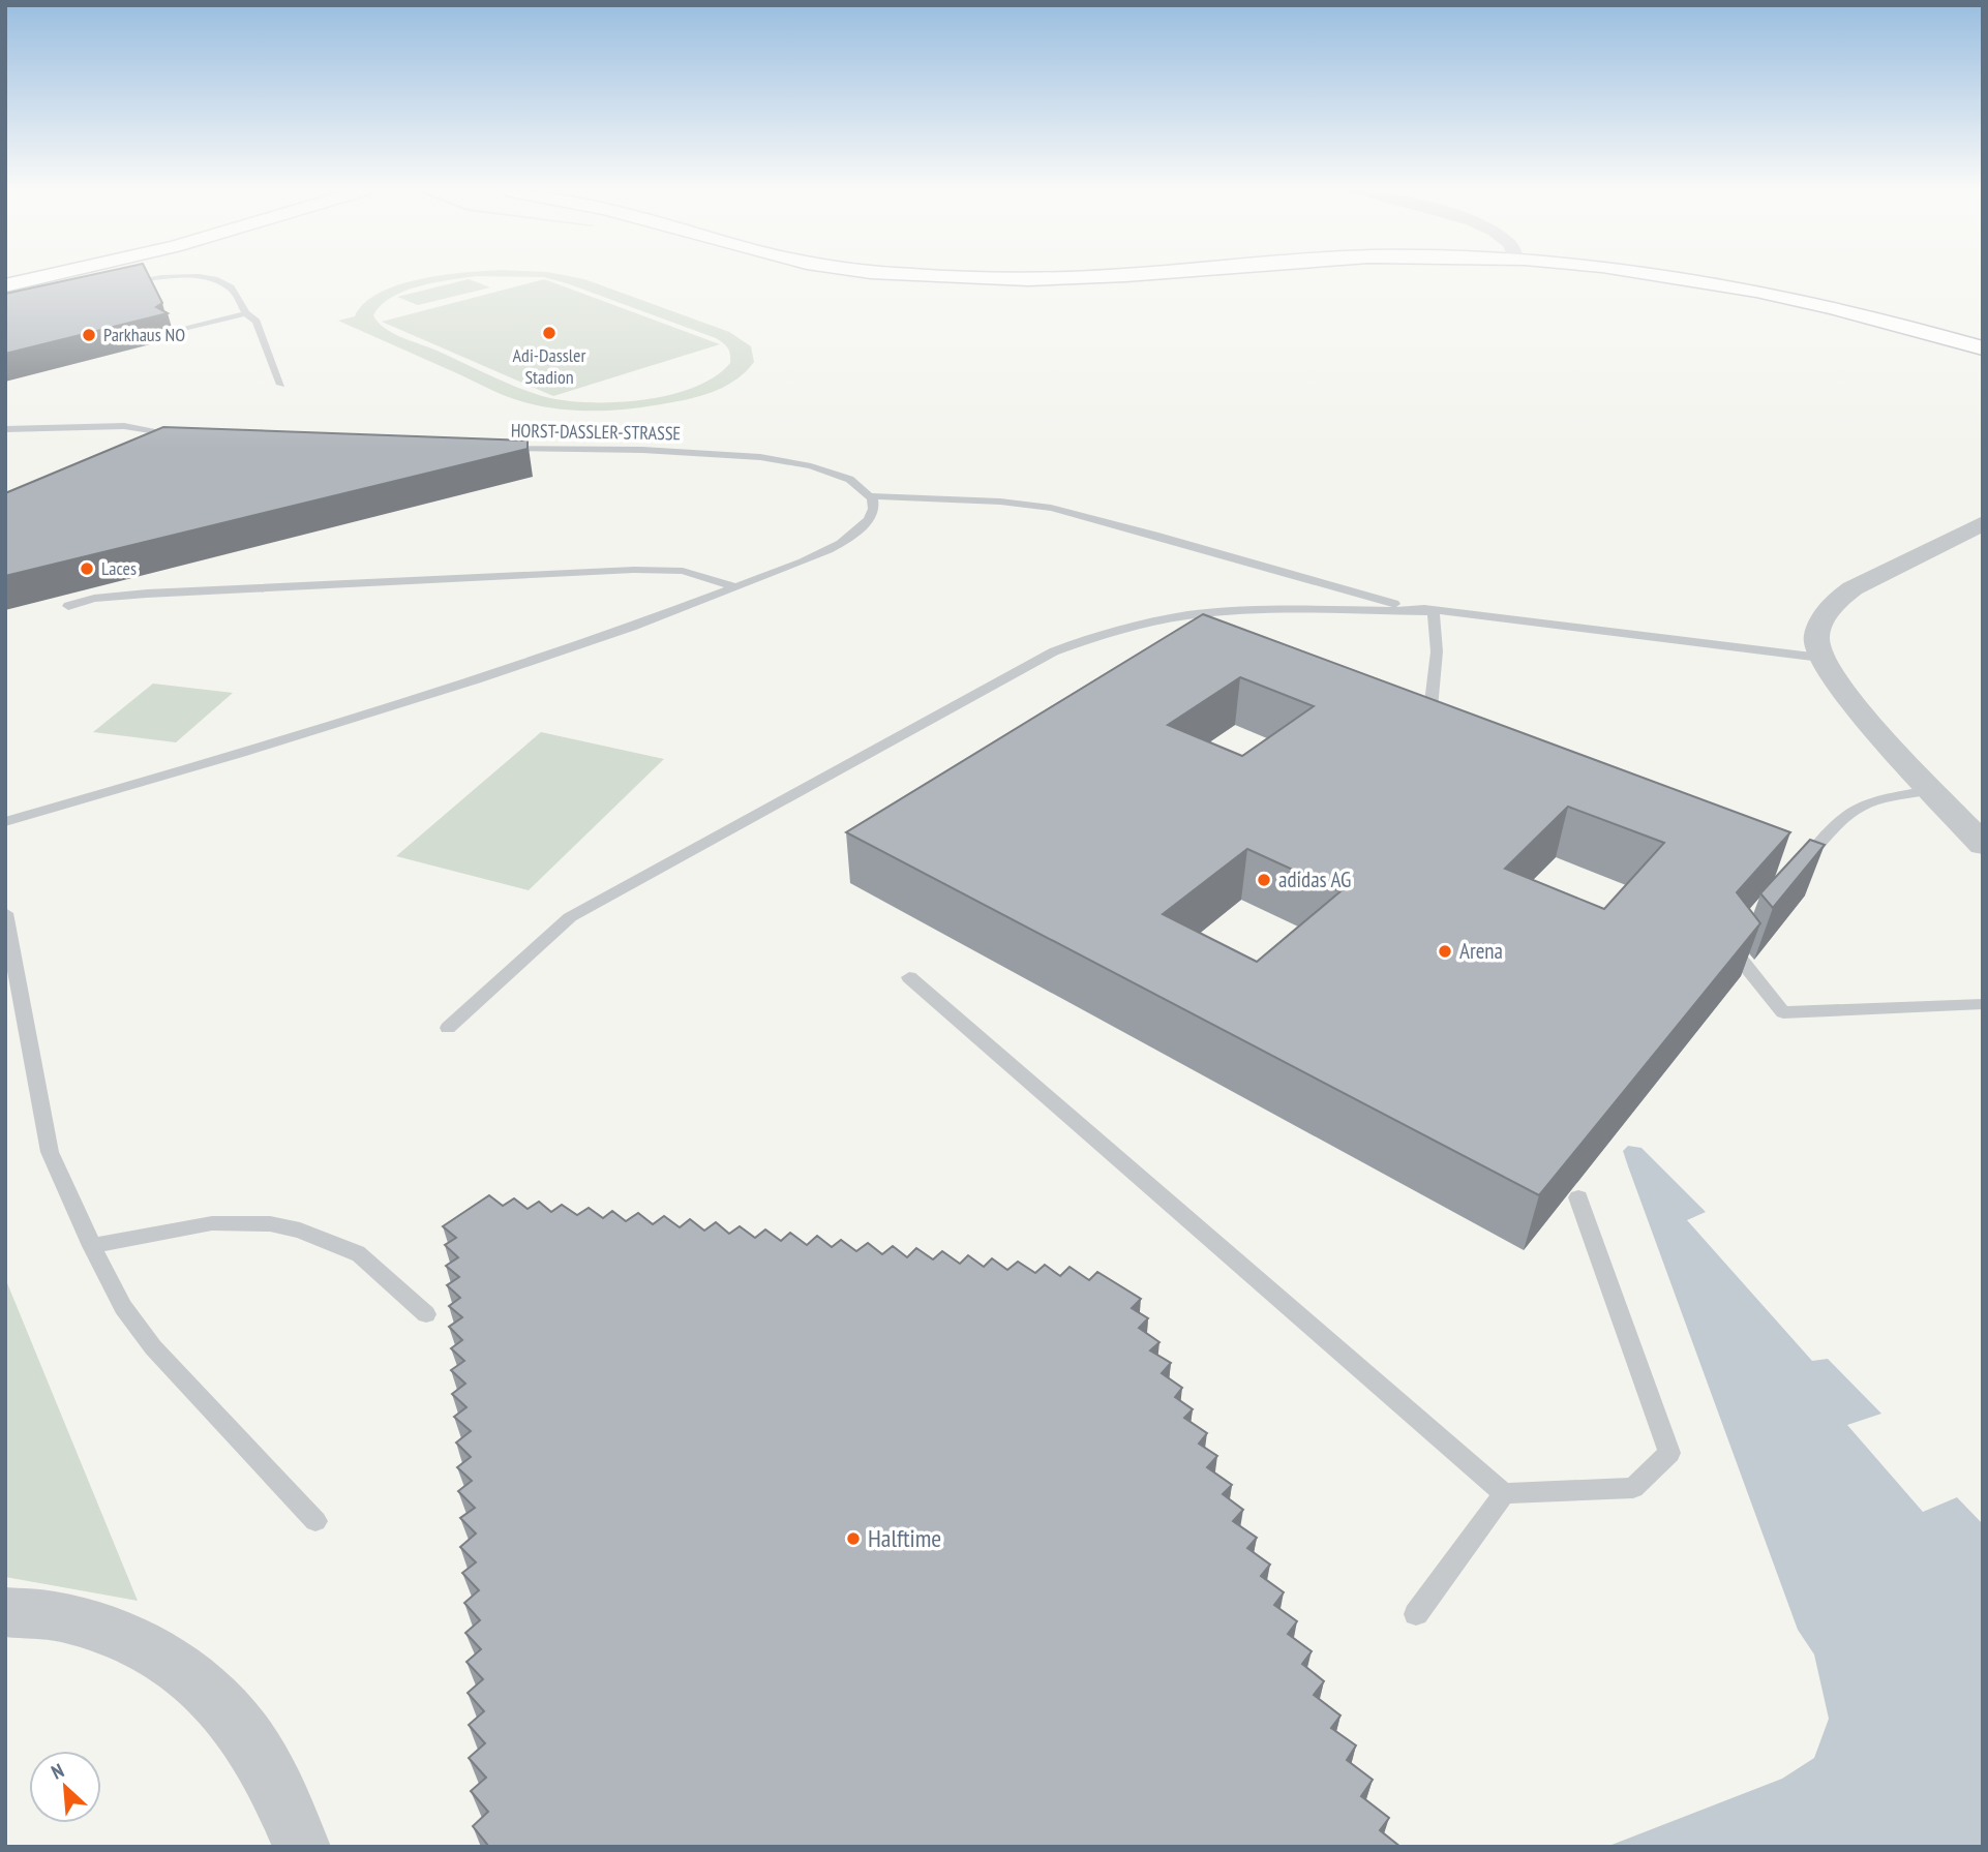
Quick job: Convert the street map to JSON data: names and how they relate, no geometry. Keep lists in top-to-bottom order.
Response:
{
  "streets": {
    "lane": ["HORST-DASSLER-STRASSE"]
  },
  "places": [
    "Adi-Dassler Stadion",
    "Parkhaus NO",
    "Laces",
    "adidas AG",
    "Arena",
    "Halftime"
  ],
  "north": "top left"
}
